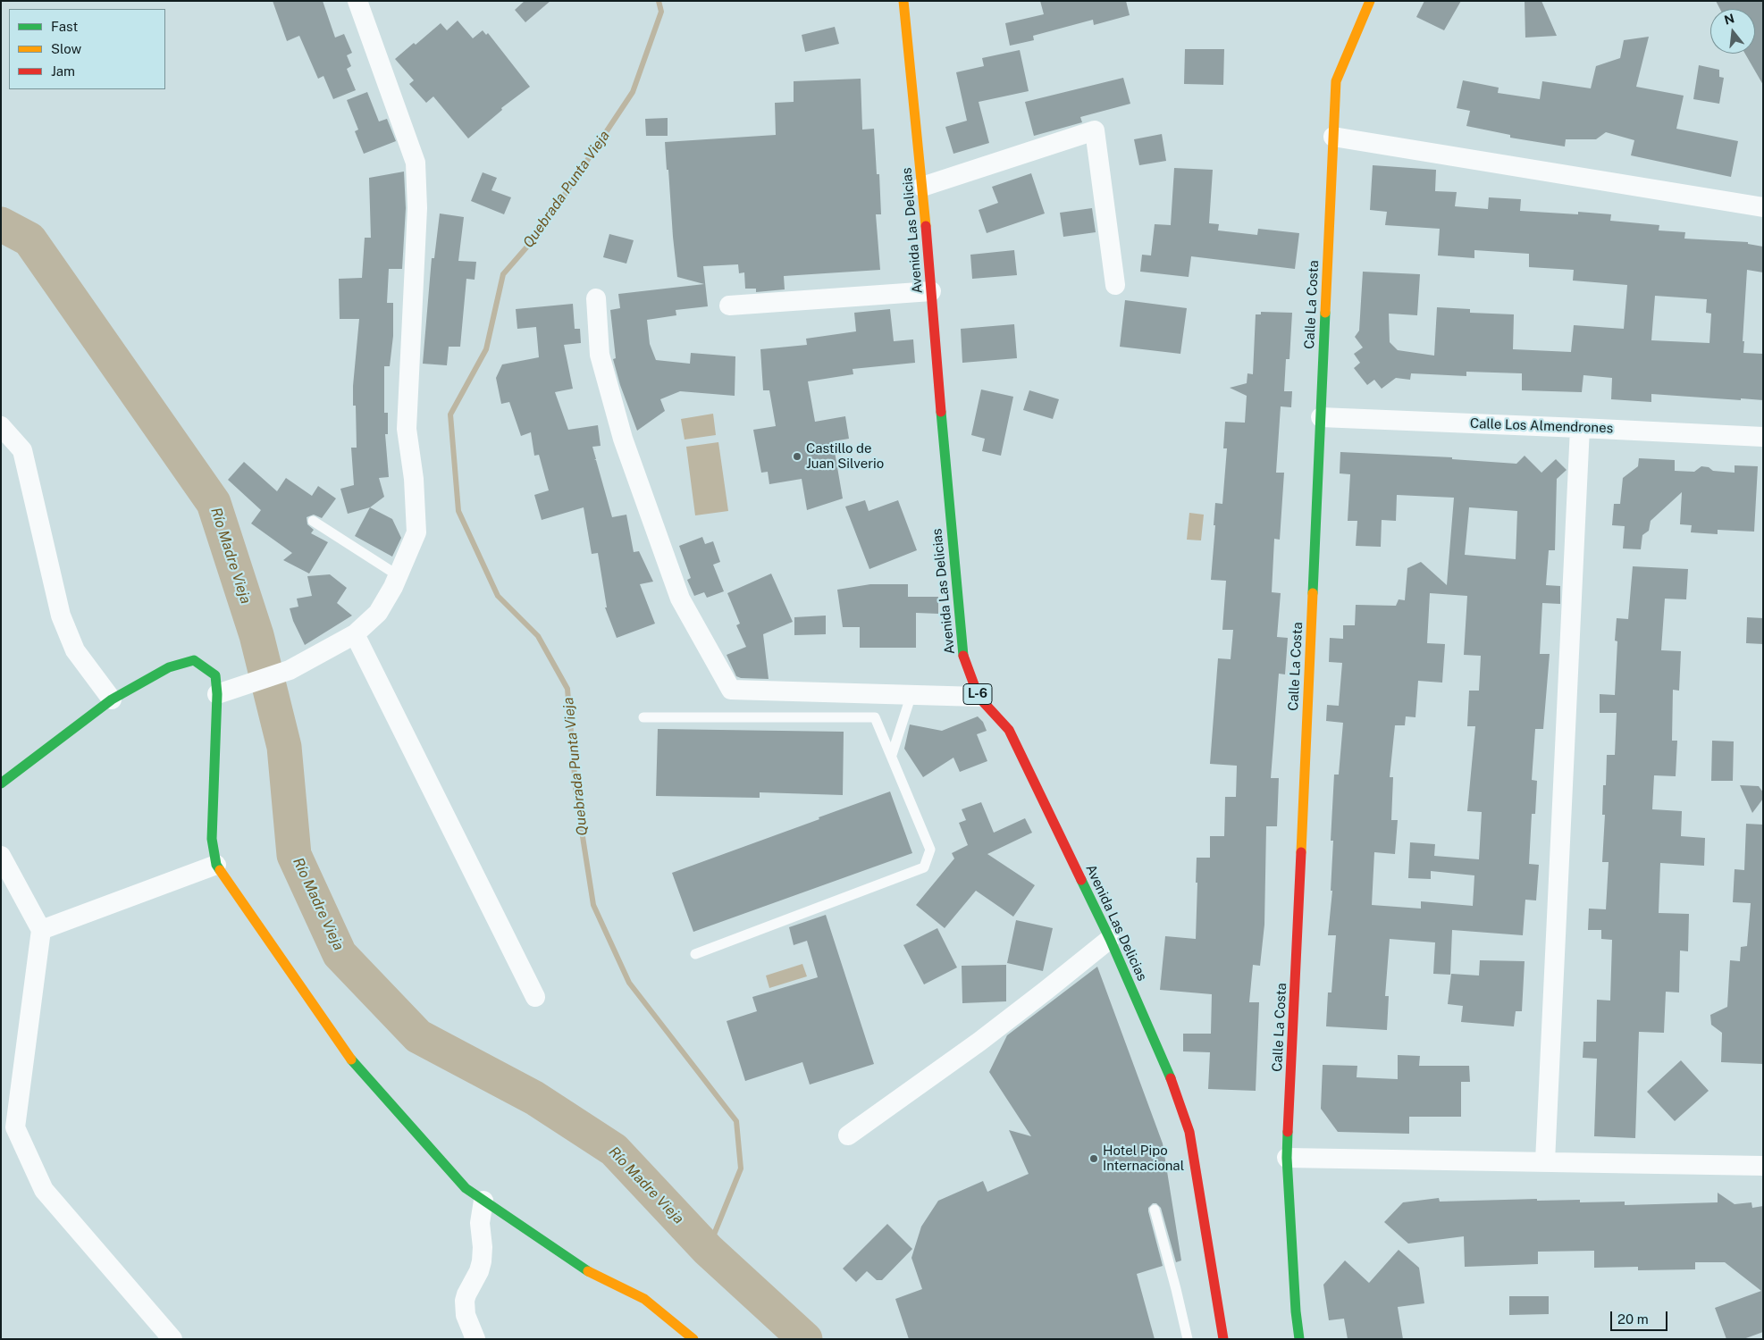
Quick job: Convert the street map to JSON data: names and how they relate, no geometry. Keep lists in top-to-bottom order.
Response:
{
  "streets": {
    "street": [
      "Avenida Las Delicias",
      "Calle La Costa",
      "Calle Los Almendrones",
      "L-6"
    ]
  },
  "crossings": [
    ["Calle La Costa", "Calle Los Almendrones"]
  ],
  "water": ["Quebrada Punta Vieja", "Río Madre Vieja"],
  "places": ["Castillo de Juan Silverio", "Hotel Pipo Internacional"],
  "legend": ["Fast", "Slow", "Jam"],
  "scale_bar": "20 m",
  "north": "top"
}
